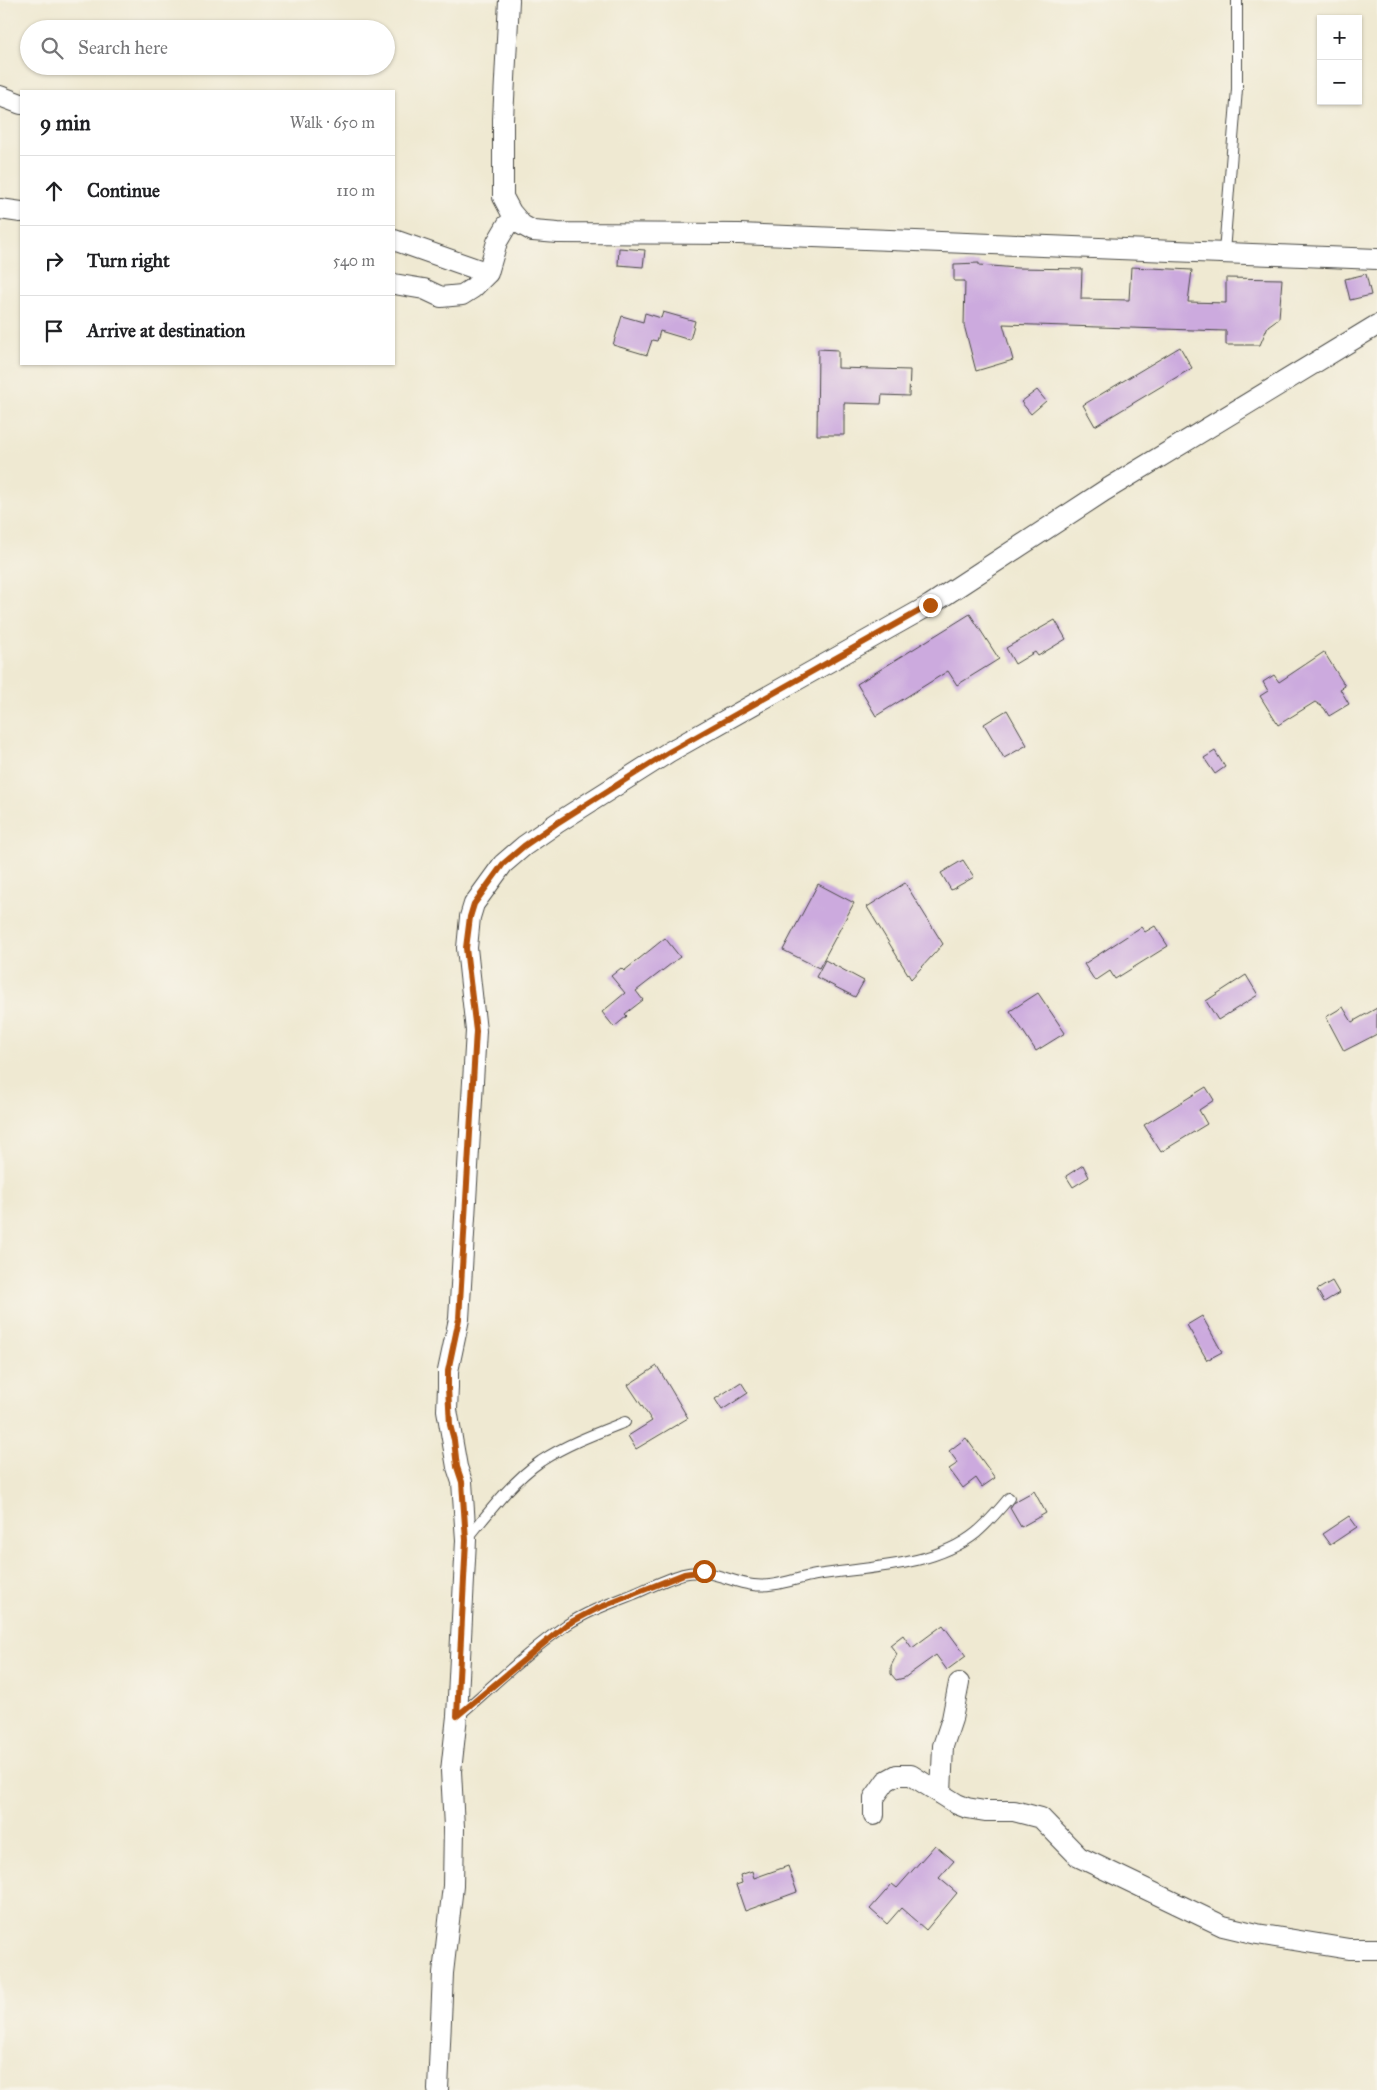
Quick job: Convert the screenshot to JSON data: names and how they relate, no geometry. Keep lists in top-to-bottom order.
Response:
{
  "page": {
    "map_buttons": ["+", "−"],
    "search": "Search here",
    "heading": ["9 min", "Walk · 650 m"],
    "list": [
      ["Continue", "110 m"],
      ["Turn right", "540 m"],
      "Arrive at destination"
    ]
  }
}
